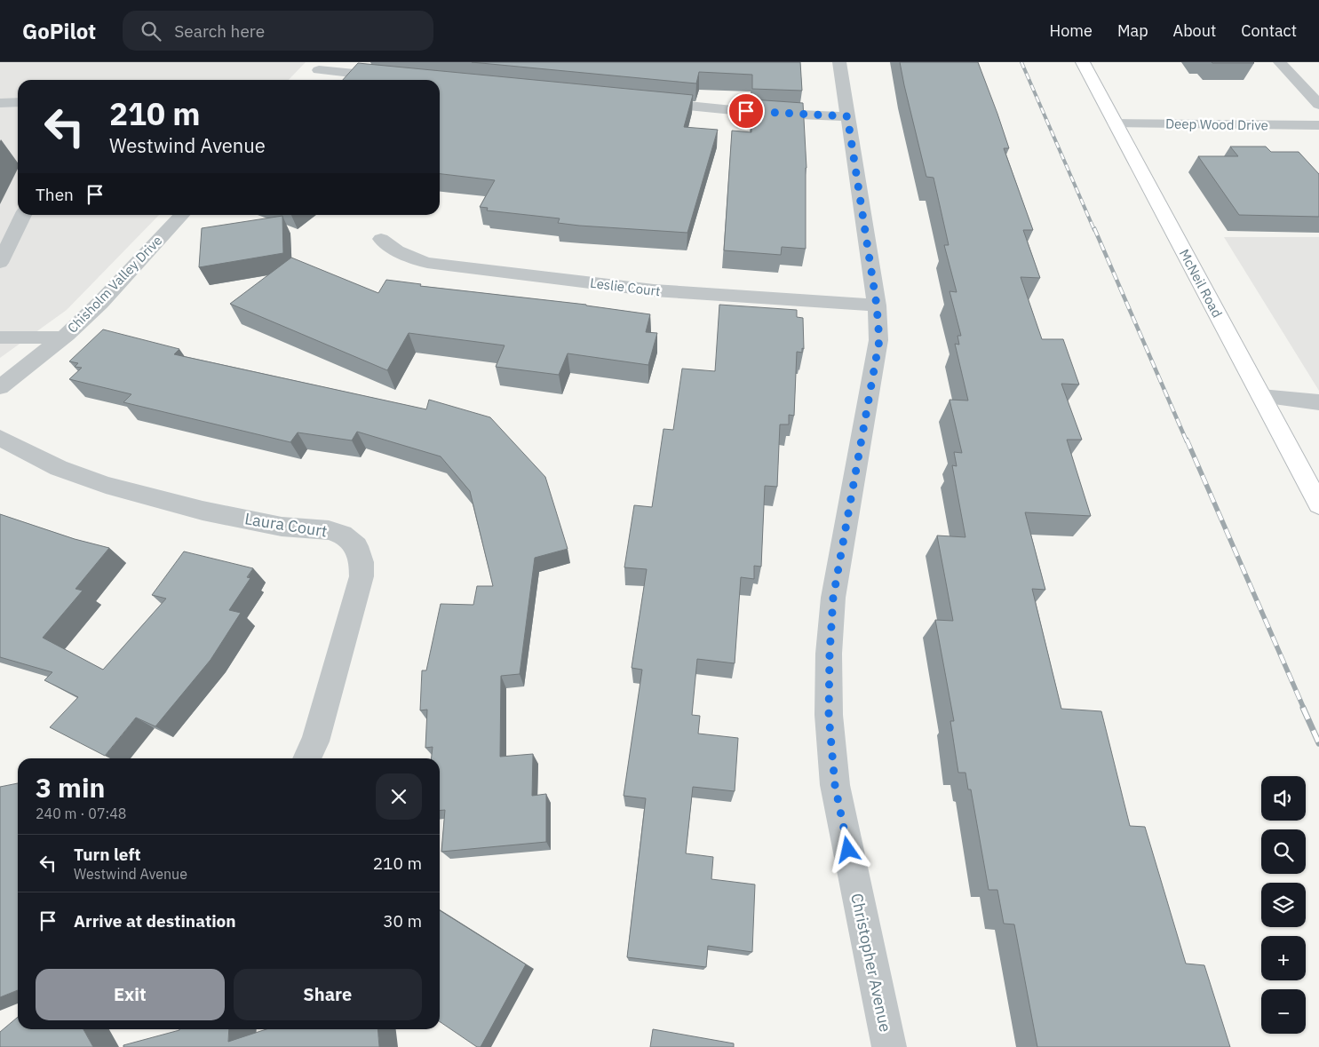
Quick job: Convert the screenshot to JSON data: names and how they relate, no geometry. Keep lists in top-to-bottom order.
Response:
{
  "streets": {
    "main road": ["McNeil Road"],
    "street": [
      "Deep Wood Drive",
      "Chisholm Valley Drive",
      "Leslie Court",
      "Laura Court",
      "Christopher Avenue"
    ]
  },
  "crossings": [
    ["Deep Wood Drive", "McNeil Road"],
    ["Leslie Court", "Christopher Avenue"]
  ],
  "page": {
    "header": "GoPilot",
    "search": "Search here",
    "nav": [
      "Home",
      "Map",
      "About",
      "Contact"
    ],
    "turn": ["210 m", "Westwind Avenue"],
    "then": "Then",
    "heading": ["3 min", "240 m · 07:48"],
    "map_buttons": ["+", "−"],
    "list": [
      {
        "name": "Turn left",
        "note": "Westwind Avenue",
        "value": "210 m"
      },
      {
        "name": "Arrive at destination",
        "value": "30 m"
      }
    ],
    "buttons": ["Exit", "Share"]
  }
}
